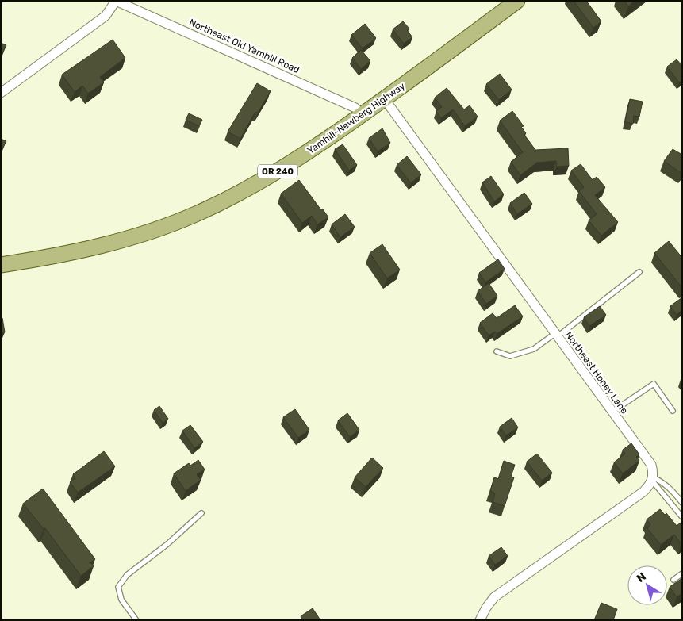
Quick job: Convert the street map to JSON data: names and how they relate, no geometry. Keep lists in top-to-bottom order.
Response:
{
  "streets": {
    "main road": ["Yamhill-Newberg Highway", "OR 240"],
    "street": ["Northeast Old Yamhill Road", "Northeast Honey Lane"]
  },
  "crossings": [
    ["Northeast Old Yamhill Road", "Yamhill-Newberg Highway"],
    ["Yamhill-Newberg Highway", "Northeast Honey Lane"]
  ],
  "north": "top left"
}
